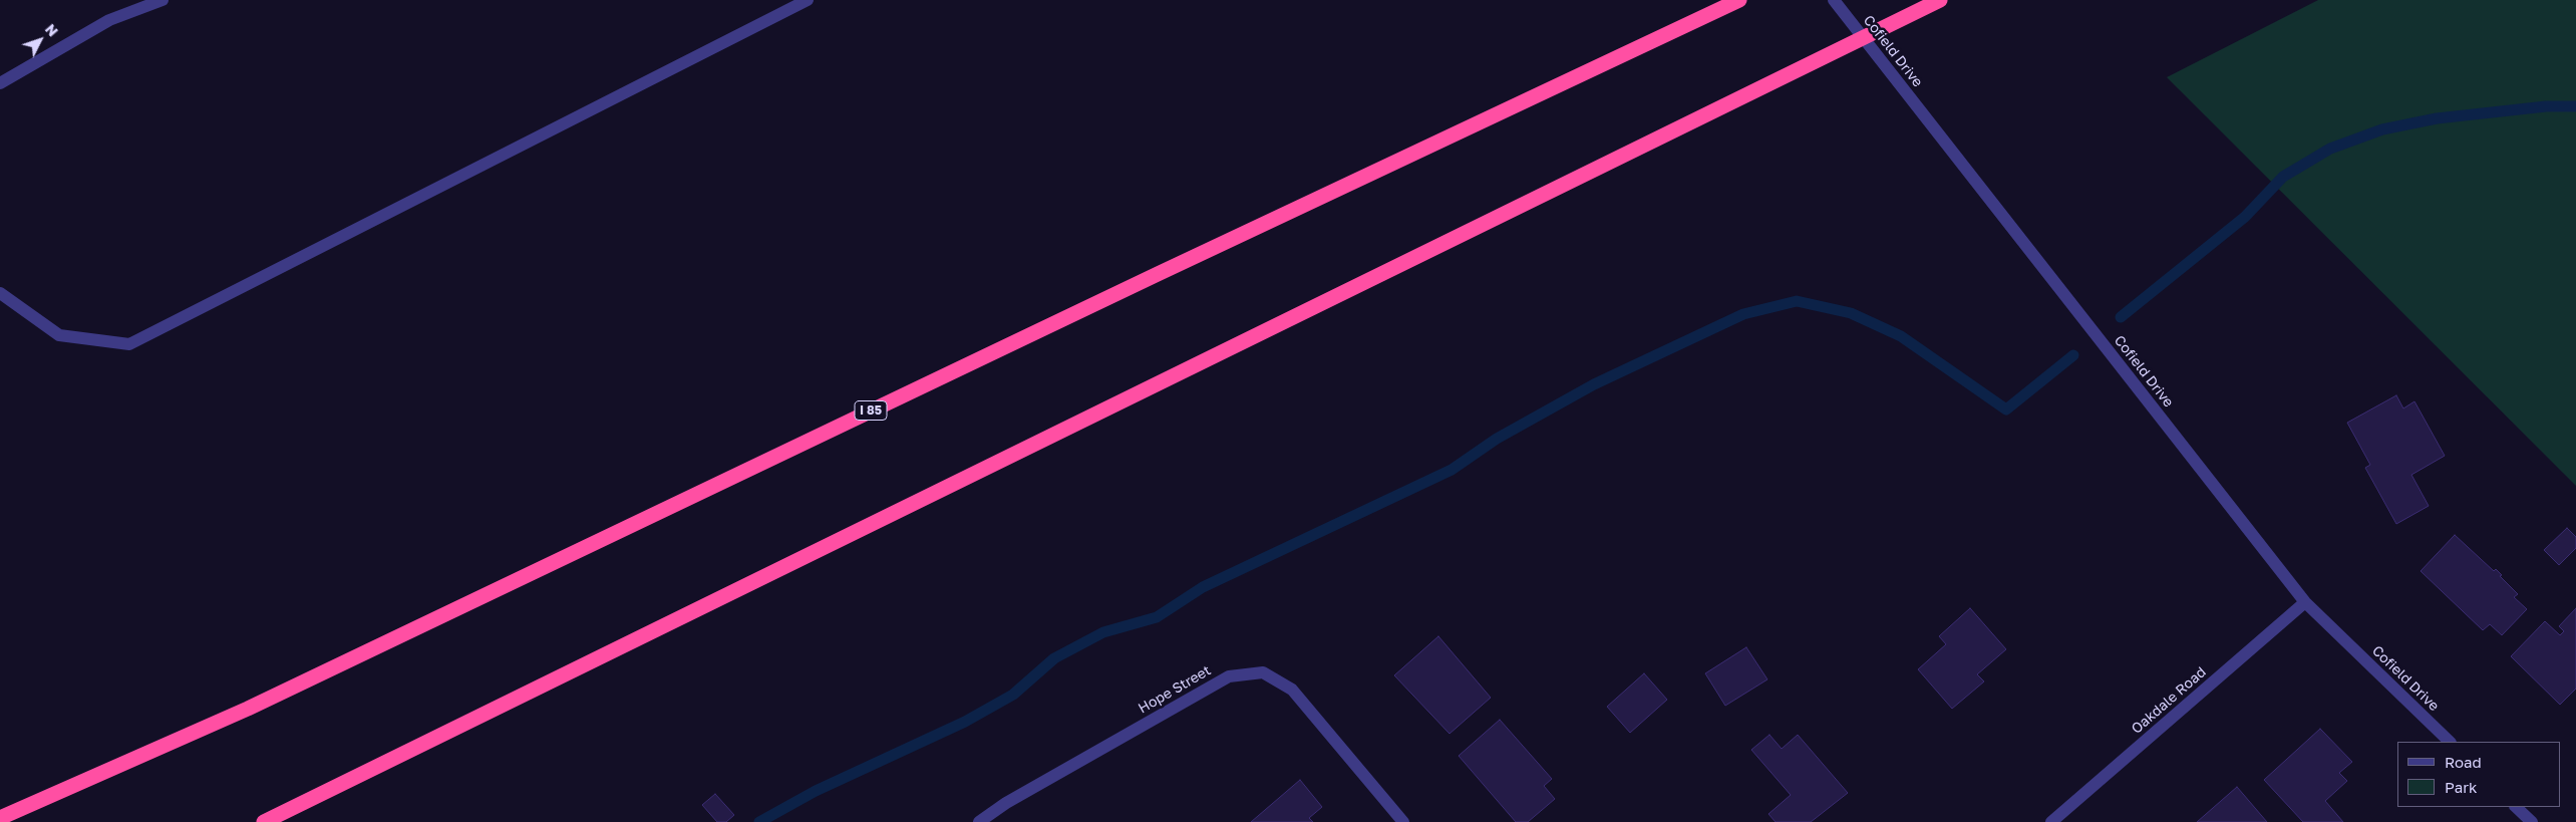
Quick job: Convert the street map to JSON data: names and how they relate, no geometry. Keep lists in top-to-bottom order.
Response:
{
  "streets": {
    "highway": ["I 85"],
    "street": ["Cofield Drive", "Hope Street", "Oakdale Road"]
  },
  "crossings": [
    ["Cofield Drive", "Oakdale Road"]
  ],
  "legend": ["Road", "Park"],
  "north": "top right"
}
